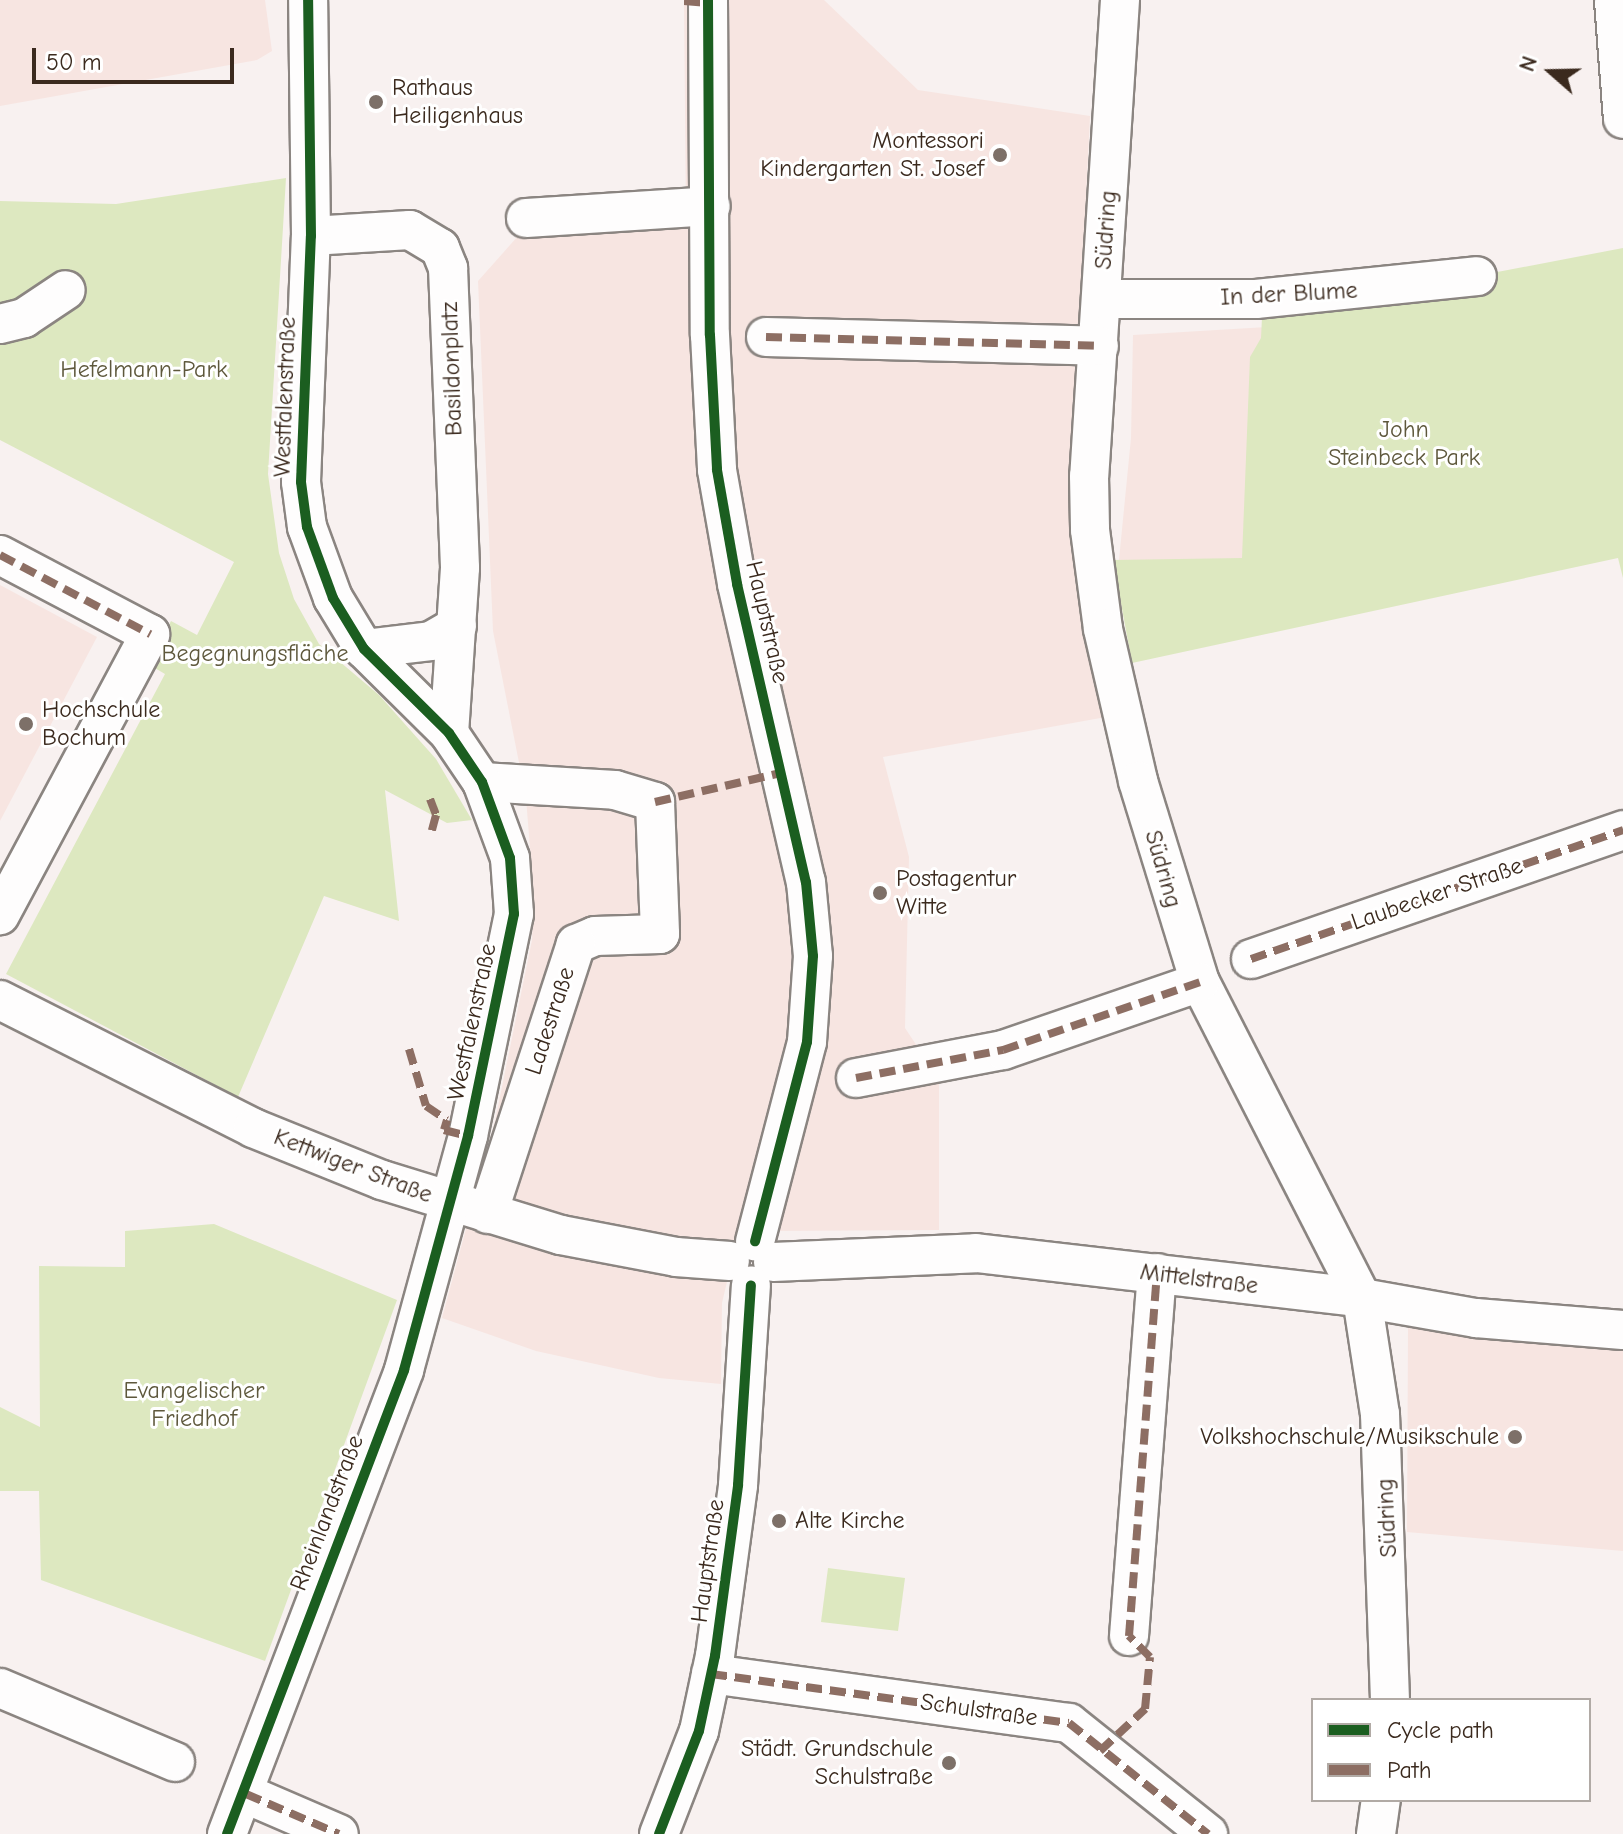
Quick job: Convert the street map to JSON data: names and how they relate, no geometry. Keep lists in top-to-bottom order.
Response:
{
  "streets": {
    "street": [
      "Südring",
      "In der Blume",
      "Basildonplatz",
      "Westfalenstraße",
      "Hauptstraße",
      "Laubecker Straße",
      "Ladestraße",
      "Kettwiger Straße",
      "Mittelstraße",
      "Rheinlandstraße",
      "Schulstraße"
    ]
  },
  "crossings": [
    ["Südring", "In der Blume"],
    ["Südring", "Mittelstraße"],
    ["Basildonplatz", "Westfalenstraße"],
    ["Westfalenstraße", "Ladestraße"],
    ["Westfalenstraße", "Kettwiger Straße"],
    ["Westfalenstraße", "Rheinlandstraße"],
    ["Hauptstraße", "Kettwiger Straße"],
    ["Hauptstraße", "Mittelstraße"],
    ["Hauptstraße", "Schulstraße"],
    ["Ladestraße", "Kettwiger Straße"],
    ["Kettwiger Straße", "Mittelstraße"],
    ["Kettwiger Straße", "Rheinlandstraße"]
  ],
  "parks": [
    "Hefelmann-Park",
    "John Steinbeck Park",
    "Begegnungsfläche",
    "Evangelischer Friedhof"
  ],
  "places": [
    "Rathaus Heiligenhaus",
    "Montessori Kindergarten St. Josef",
    "Hochschule Bochum",
    "Postagentur Witte",
    "Volkshochschule/Musikschule",
    "Alte Kirche",
    "Städt. Grundschule Schulstraße"
  ],
  "legend": ["Cycle path", "Path"],
  "scale_bar": "50 m",
  "north": "left"
}
